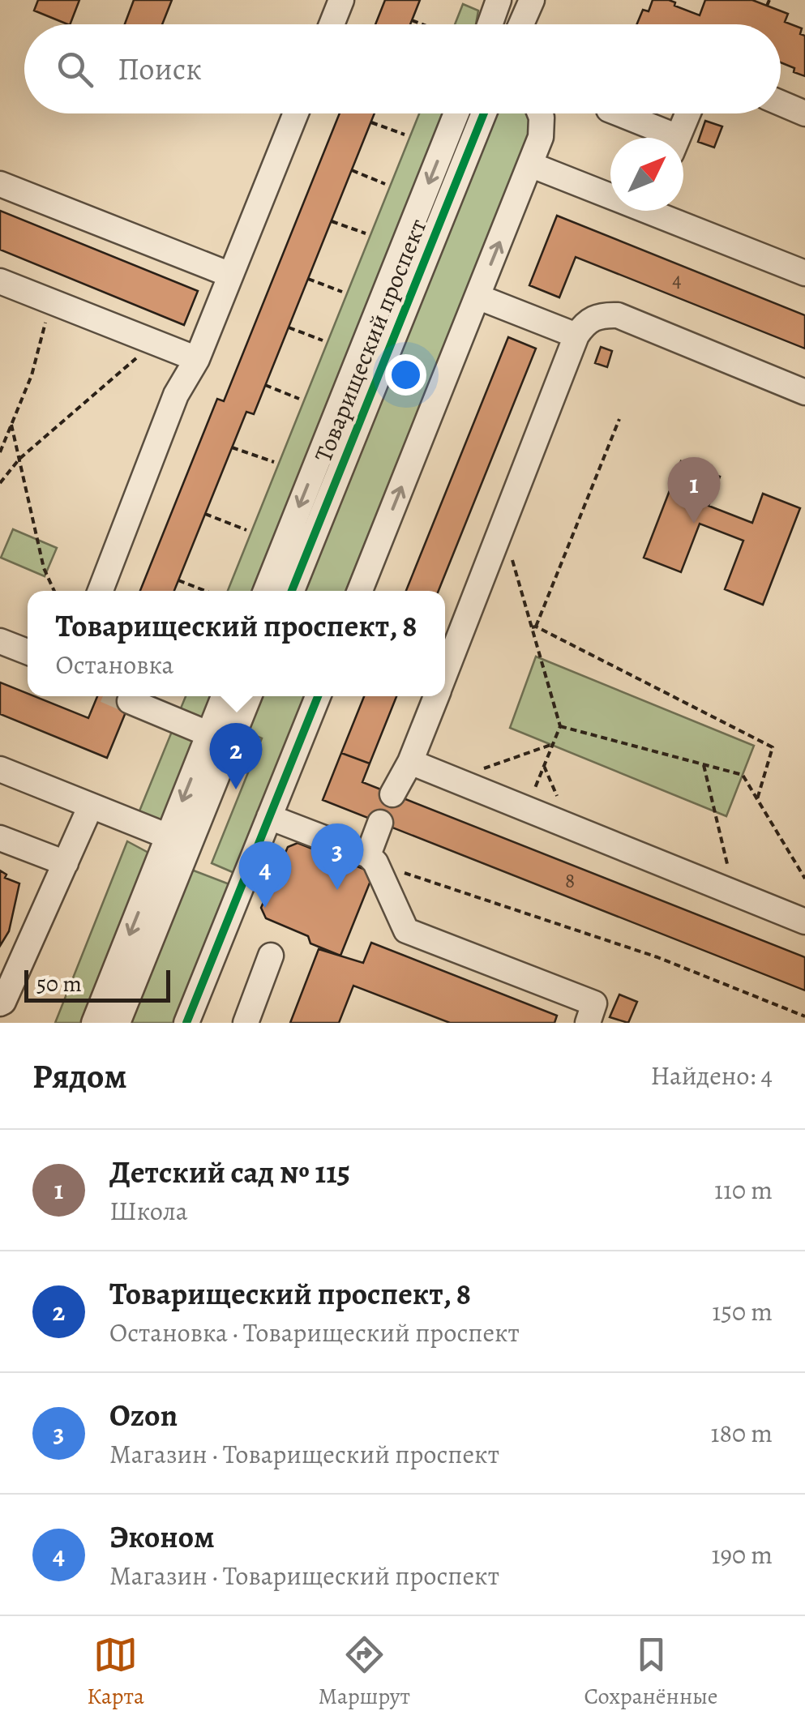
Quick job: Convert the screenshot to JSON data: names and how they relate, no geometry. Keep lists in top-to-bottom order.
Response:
{
  "streets": {
    "street": ["Товарищеский проспект"]
  },
  "house_numbers": ["4", "8"],
  "scale_bar": "50 m",
  "north": "top right",
  "page": {
    "search": "Поиск",
    "pins": [
      "1",
      "2",
      "3",
      "4"
    ],
    "popup": ["Товарищеский проспект, 8", "Остановка"],
    "scale": "50 m",
    "heading": ["Рядом", "Найдено: 4"],
    "list": [
      {
        "mark": "1",
        "name": "Детский сад № 115",
        "note": "Школа",
        "value": "110 m"
      },
      {
        "mark": "2",
        "name": "Товарищеский проспект, 8",
        "note": "Остановка · Товарищеский проспект",
        "value": "150 m"
      },
      {
        "mark": "3",
        "name": "Ozon",
        "note": "Магазин · Товарищеский проспект",
        "value": "180 m"
      },
      {
        "mark": "4",
        "name": "Эконом",
        "note": "Магазин · Товарищеский проспект",
        "value": "190 m"
      }
    ],
    "nav": ["Карта", "Маршрут", "Сохранённые"]
  }
}
